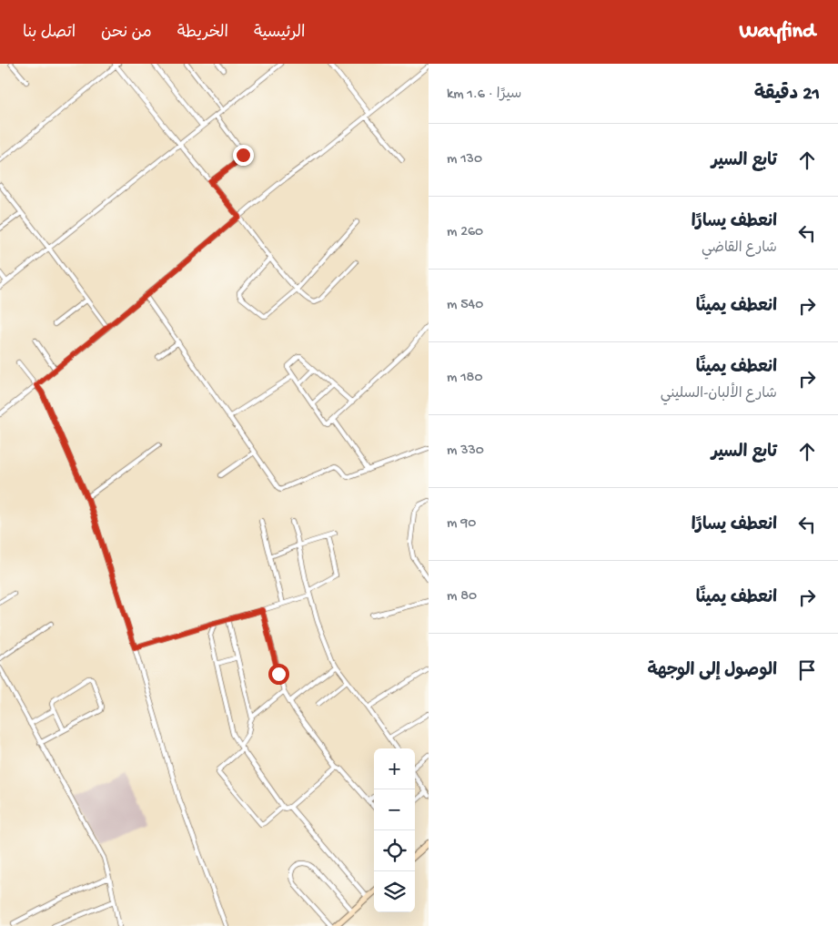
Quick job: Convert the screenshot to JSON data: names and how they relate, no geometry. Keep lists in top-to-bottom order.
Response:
{
  "page": {
    "header": "Wayfind",
    "nav": [
      "الرئيسية",
      "الخريطة",
      "من نحن",
      "اتصل بنا"
    ],
    "heading": ["21 دقيقة", "سيرًا · 1.6 km"],
    "list": [
      ["تابع السير", "130 m"],
      ["انعطف يسارًا", "شارع القاضي", "260 m"],
      ["انعطف يمينًا", "540 m"],
      ["انعطف يمينًا", "شارع الألبان-السليني", "180 m"],
      ["تابع السير", "330 m"],
      ["انعطف يسارًا", "90 m"],
      ["انعطف يمينًا", "80 m"],
      "الوصول إلى الوجهة"
    ],
    "map_buttons": ["+", "−"]
  }
}
